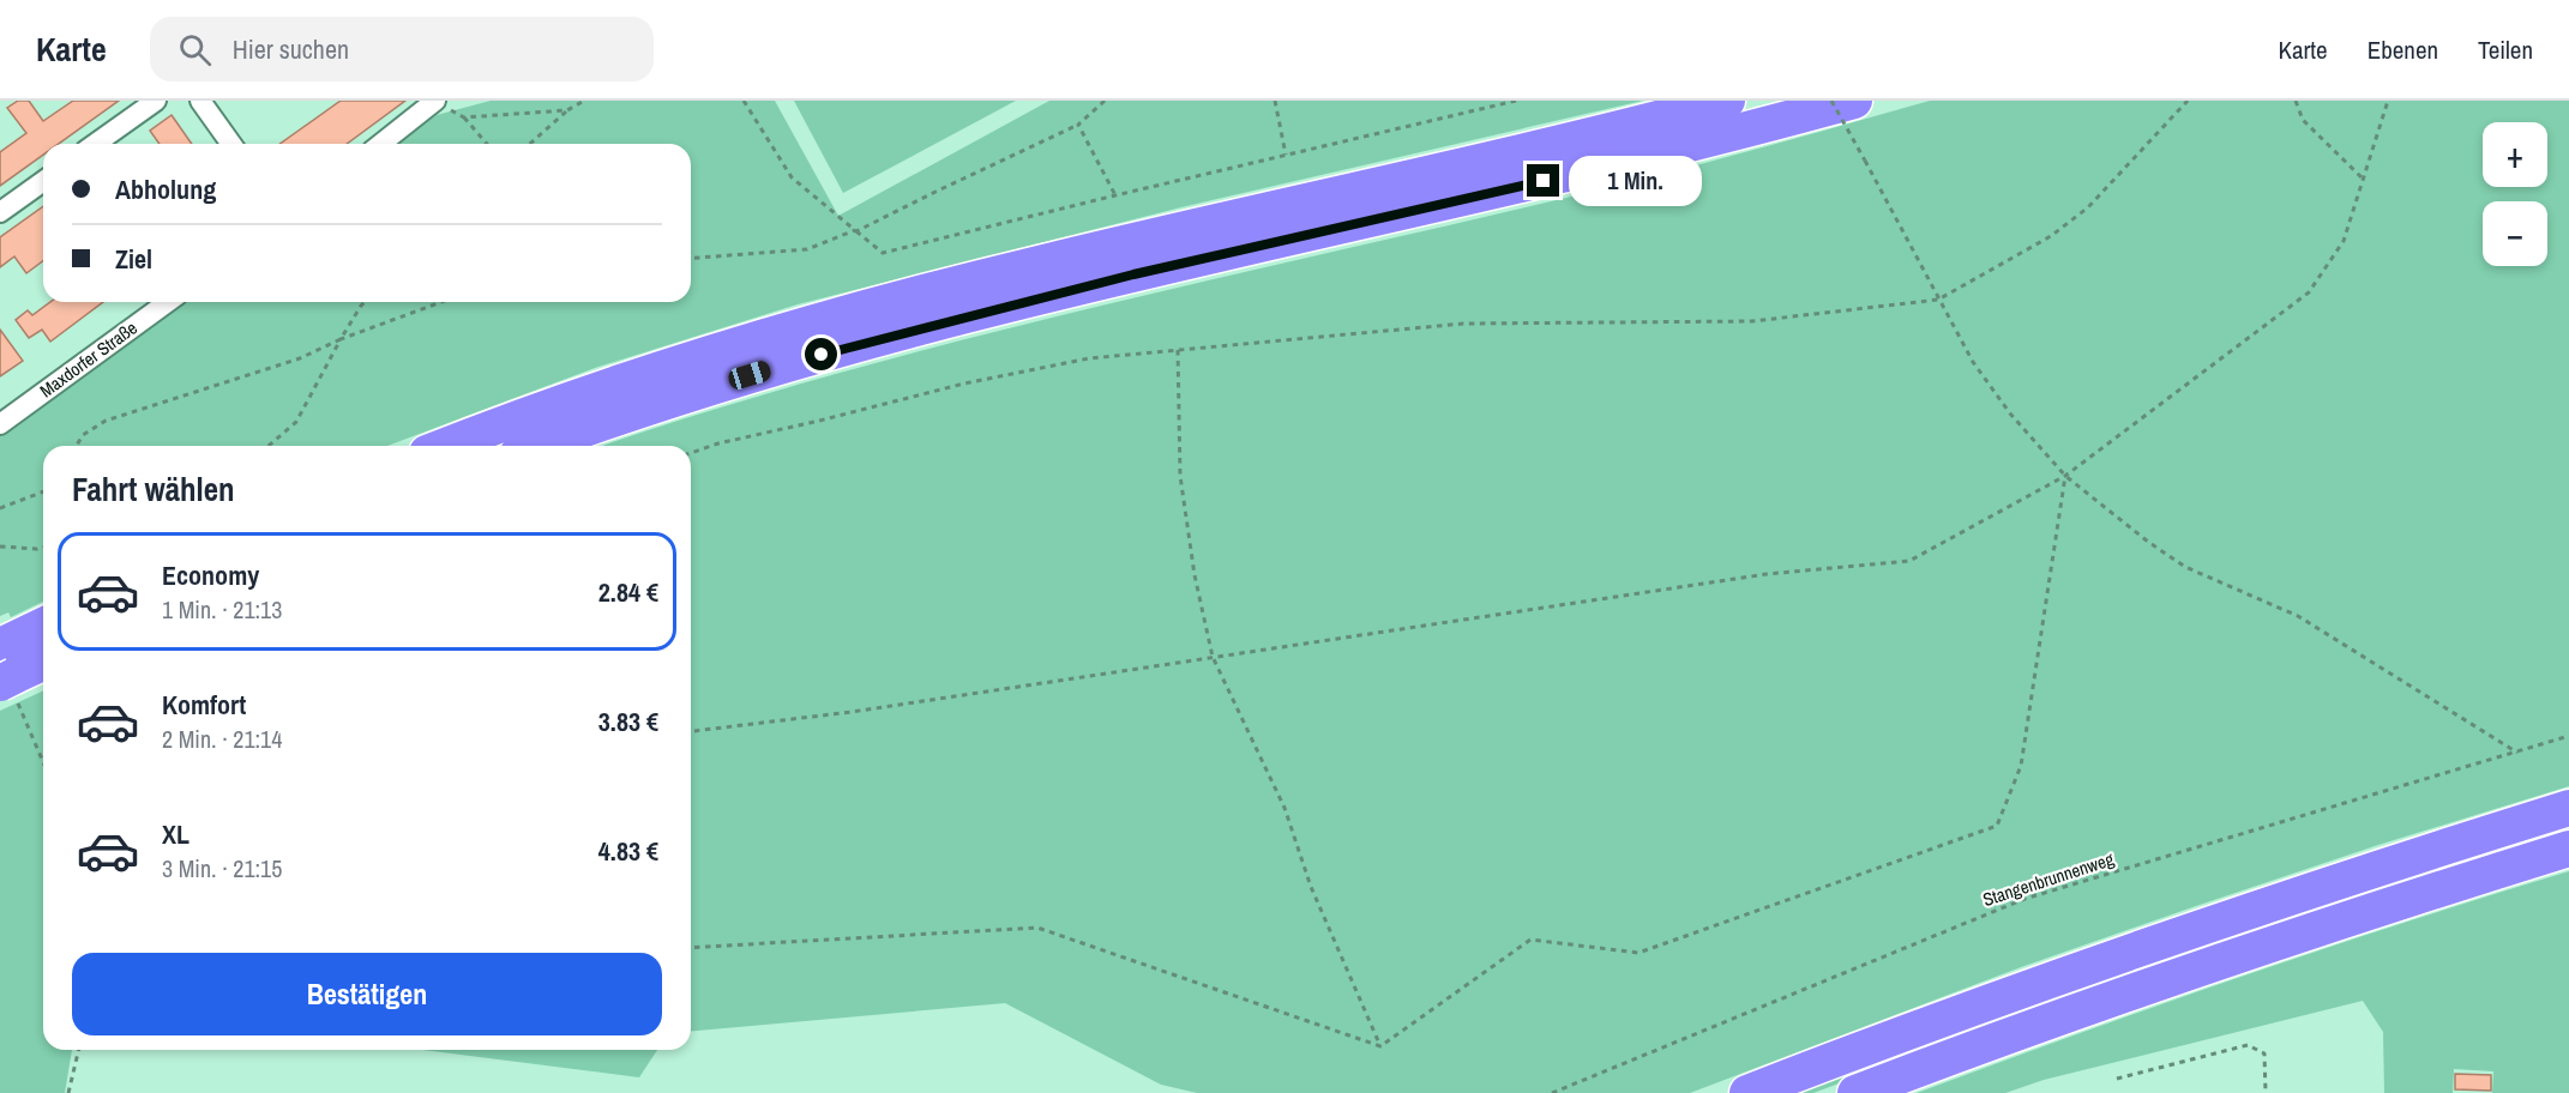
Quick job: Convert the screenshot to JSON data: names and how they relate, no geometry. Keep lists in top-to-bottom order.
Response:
{
  "streets": {
    "street": ["Maxdorfer Straße"],
    "path": ["Stangenbrunnenweg"]
  },
  "page": {
    "header": "Karte",
    "search": "Hier suchen",
    "nav": ["Karte", "Ebenen", "Teilen"],
    "map_buttons": ["+", "−"],
    "banner": ["Abholung", "Ziel"],
    "bubble": "1 Min.",
    "heading": "Fahrt wählen",
    "list": [
      {
        "name": "Economy",
        "note": "1 Min. · 21:13",
        "value": "2.84 €"
      },
      {
        "name": "Komfort",
        "note": "2 Min. · 21:14",
        "value": "3.83 €"
      },
      {
        "name": "XL",
        "note": "3 Min. · 21:15",
        "value": "4.83 €"
      }
    ],
    "buttons": "Bestätigen"
  }
}
